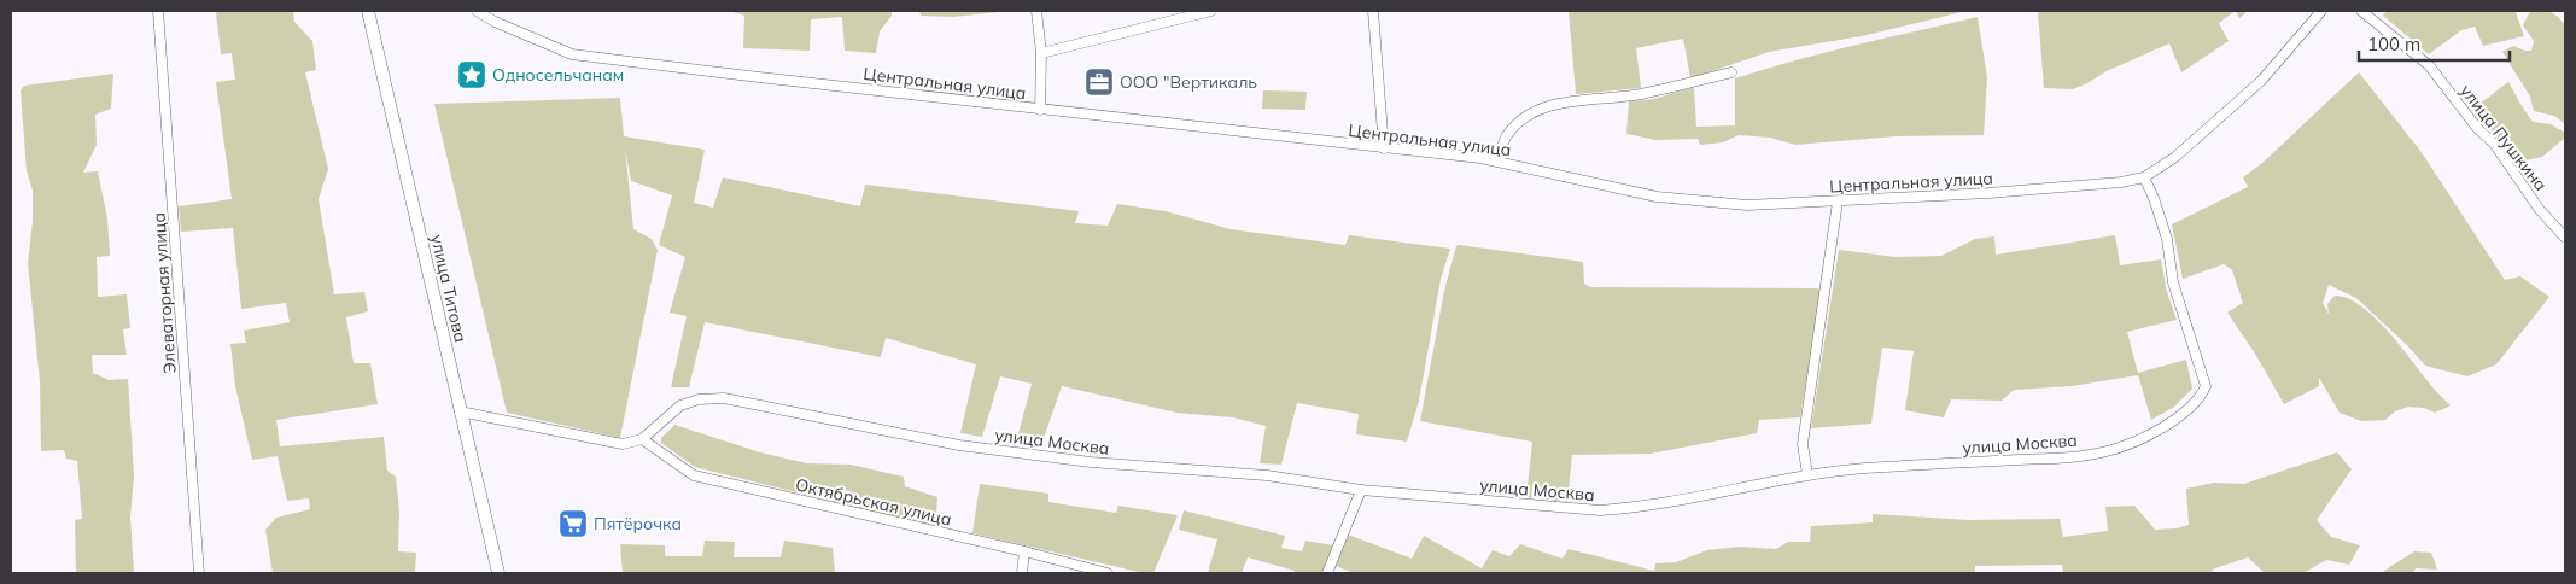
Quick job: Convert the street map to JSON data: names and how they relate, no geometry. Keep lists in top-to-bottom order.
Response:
{
  "streets": {
    "main road": ["улица Титова"],
    "street": [
      "Центральная улица",
      "улица Пушкина",
      "Элеваторная улица",
      "улица Москва",
      "Октябрьская улица"
    ]
  },
  "crossings": [
    ["Центральная улица", "улица Москва"],
    ["улица Москва", "Октябрьская улица"]
  ],
  "places": {
    "place": ["Односельчанам"],
    "office": ["ООО \"Вертикаль"],
    "supermarket": ["Пятёрочка"]
  },
  "scale_bar": "100 m"
}
